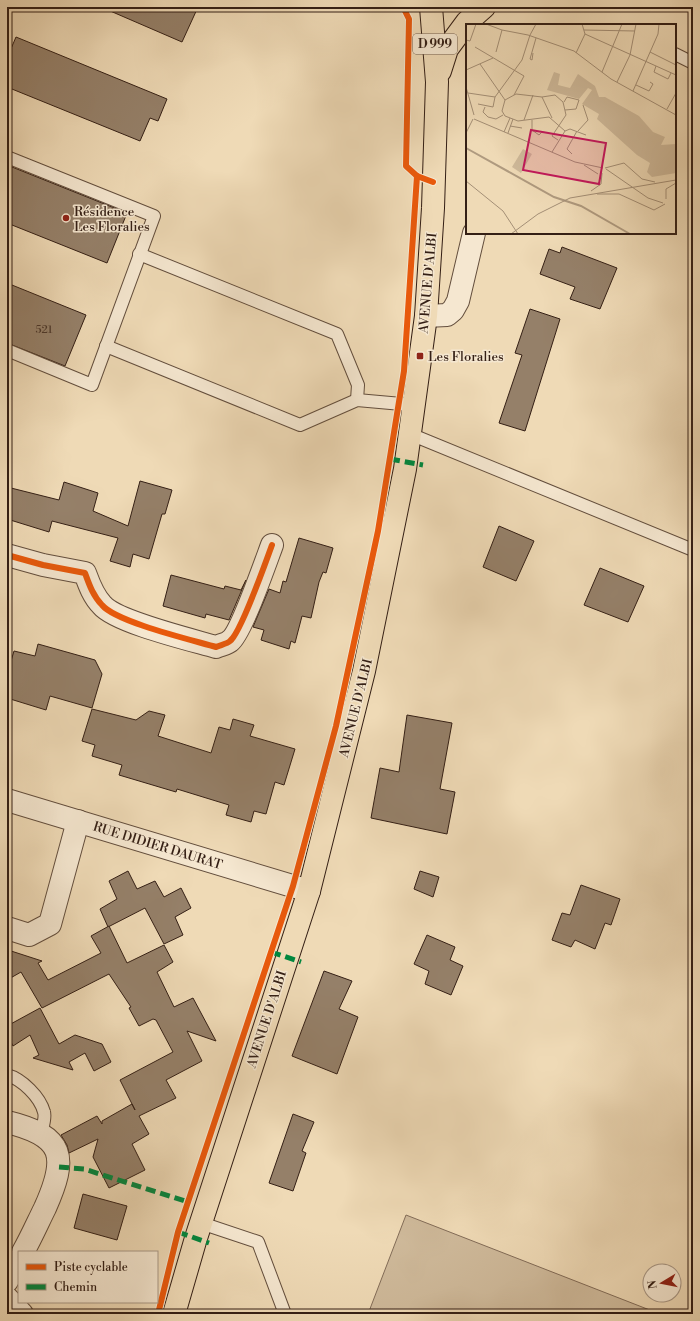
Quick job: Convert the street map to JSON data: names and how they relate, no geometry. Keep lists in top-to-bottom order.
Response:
{
  "streets": {
    "main road": ["D 999", "AVENUE D'ALBI"],
    "street": ["RUE DIDIER DAURAT"]
  },
  "crossings": [
    ["AVENUE D'ALBI", "RUE DIDIER DAURAT"]
  ],
  "places": {
    "other": ["Résidence Les Floralies"],
    "transit": ["Les Floralies"]
  },
  "house_numbers": ["521"],
  "legend": ["Piste cyclable", "Chemin"],
  "north": "left"
}
